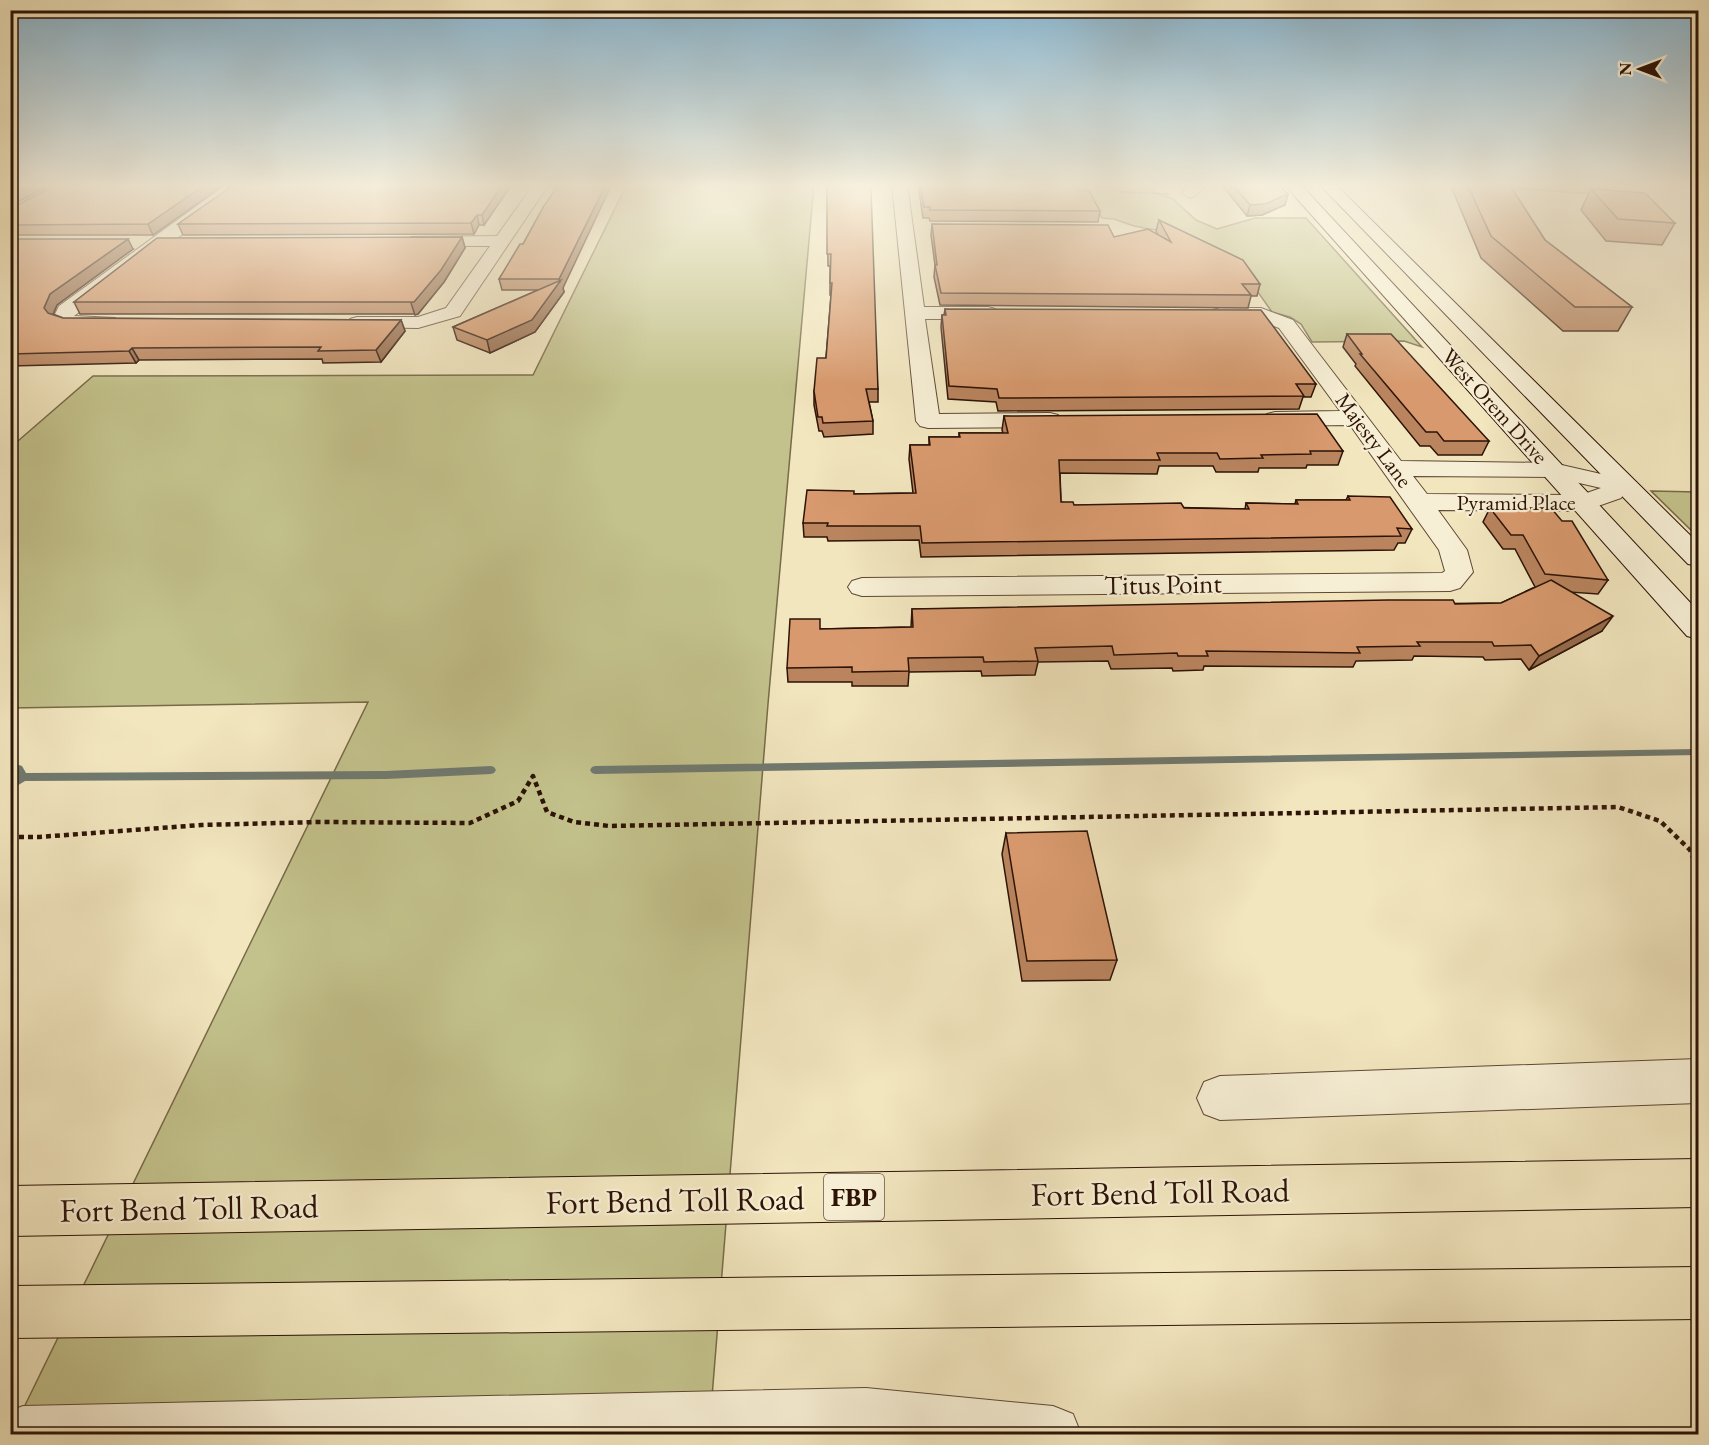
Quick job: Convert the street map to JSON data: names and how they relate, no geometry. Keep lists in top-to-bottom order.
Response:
{
  "streets": {
    "highway": ["Fort Bend Toll Road", "FBP"],
    "street": [
      "West Orem Drive",
      "Majesty Lane",
      "Pyramid Place",
      "Titus Point"
    ]
  },
  "crossings": [
    ["West Orem Drive", "Pyramid Place"],
    ["Majesty Lane", "Pyramid Place"],
    ["Majesty Lane", "Titus Point"]
  ],
  "north": "left"
}
